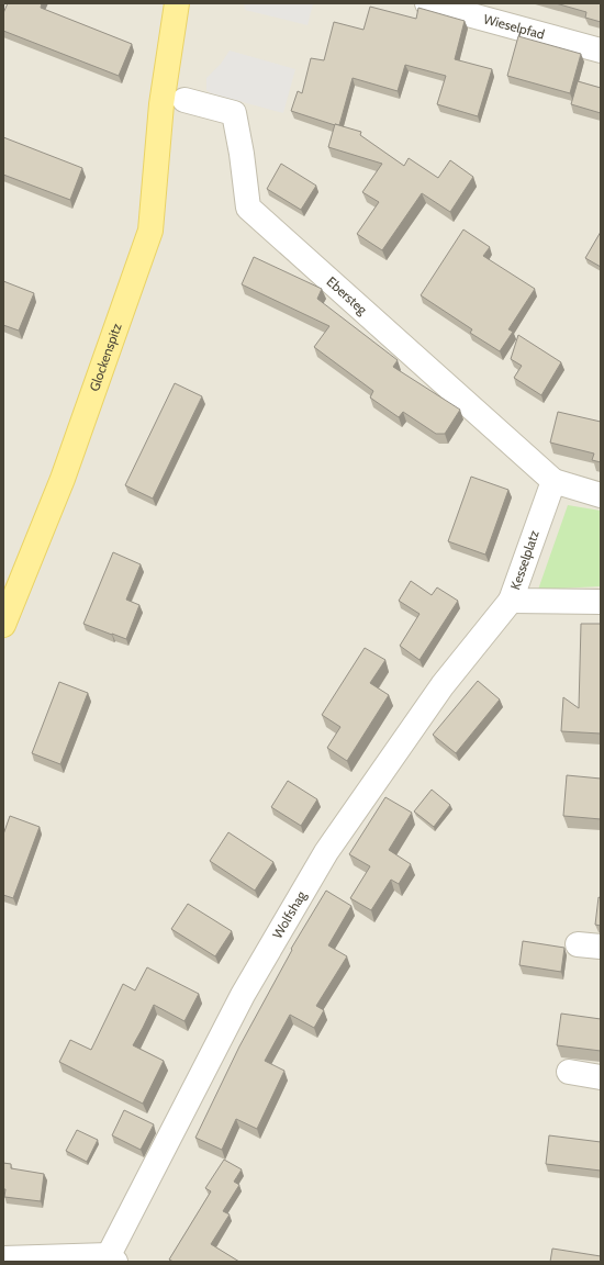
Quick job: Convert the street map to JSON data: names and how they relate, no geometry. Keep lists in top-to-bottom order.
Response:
{
  "streets": {
    "main road": ["Glockenspitz"],
    "street": [
      "Wieselpfad",
      "Ebersteg",
      "Kesselplatz",
      "Wolfshag"
    ]
  },
  "crossings": [
    ["Ebersteg", "Kesselplatz"],
    ["Kesselplatz", "Wolfshag"]
  ]
}
